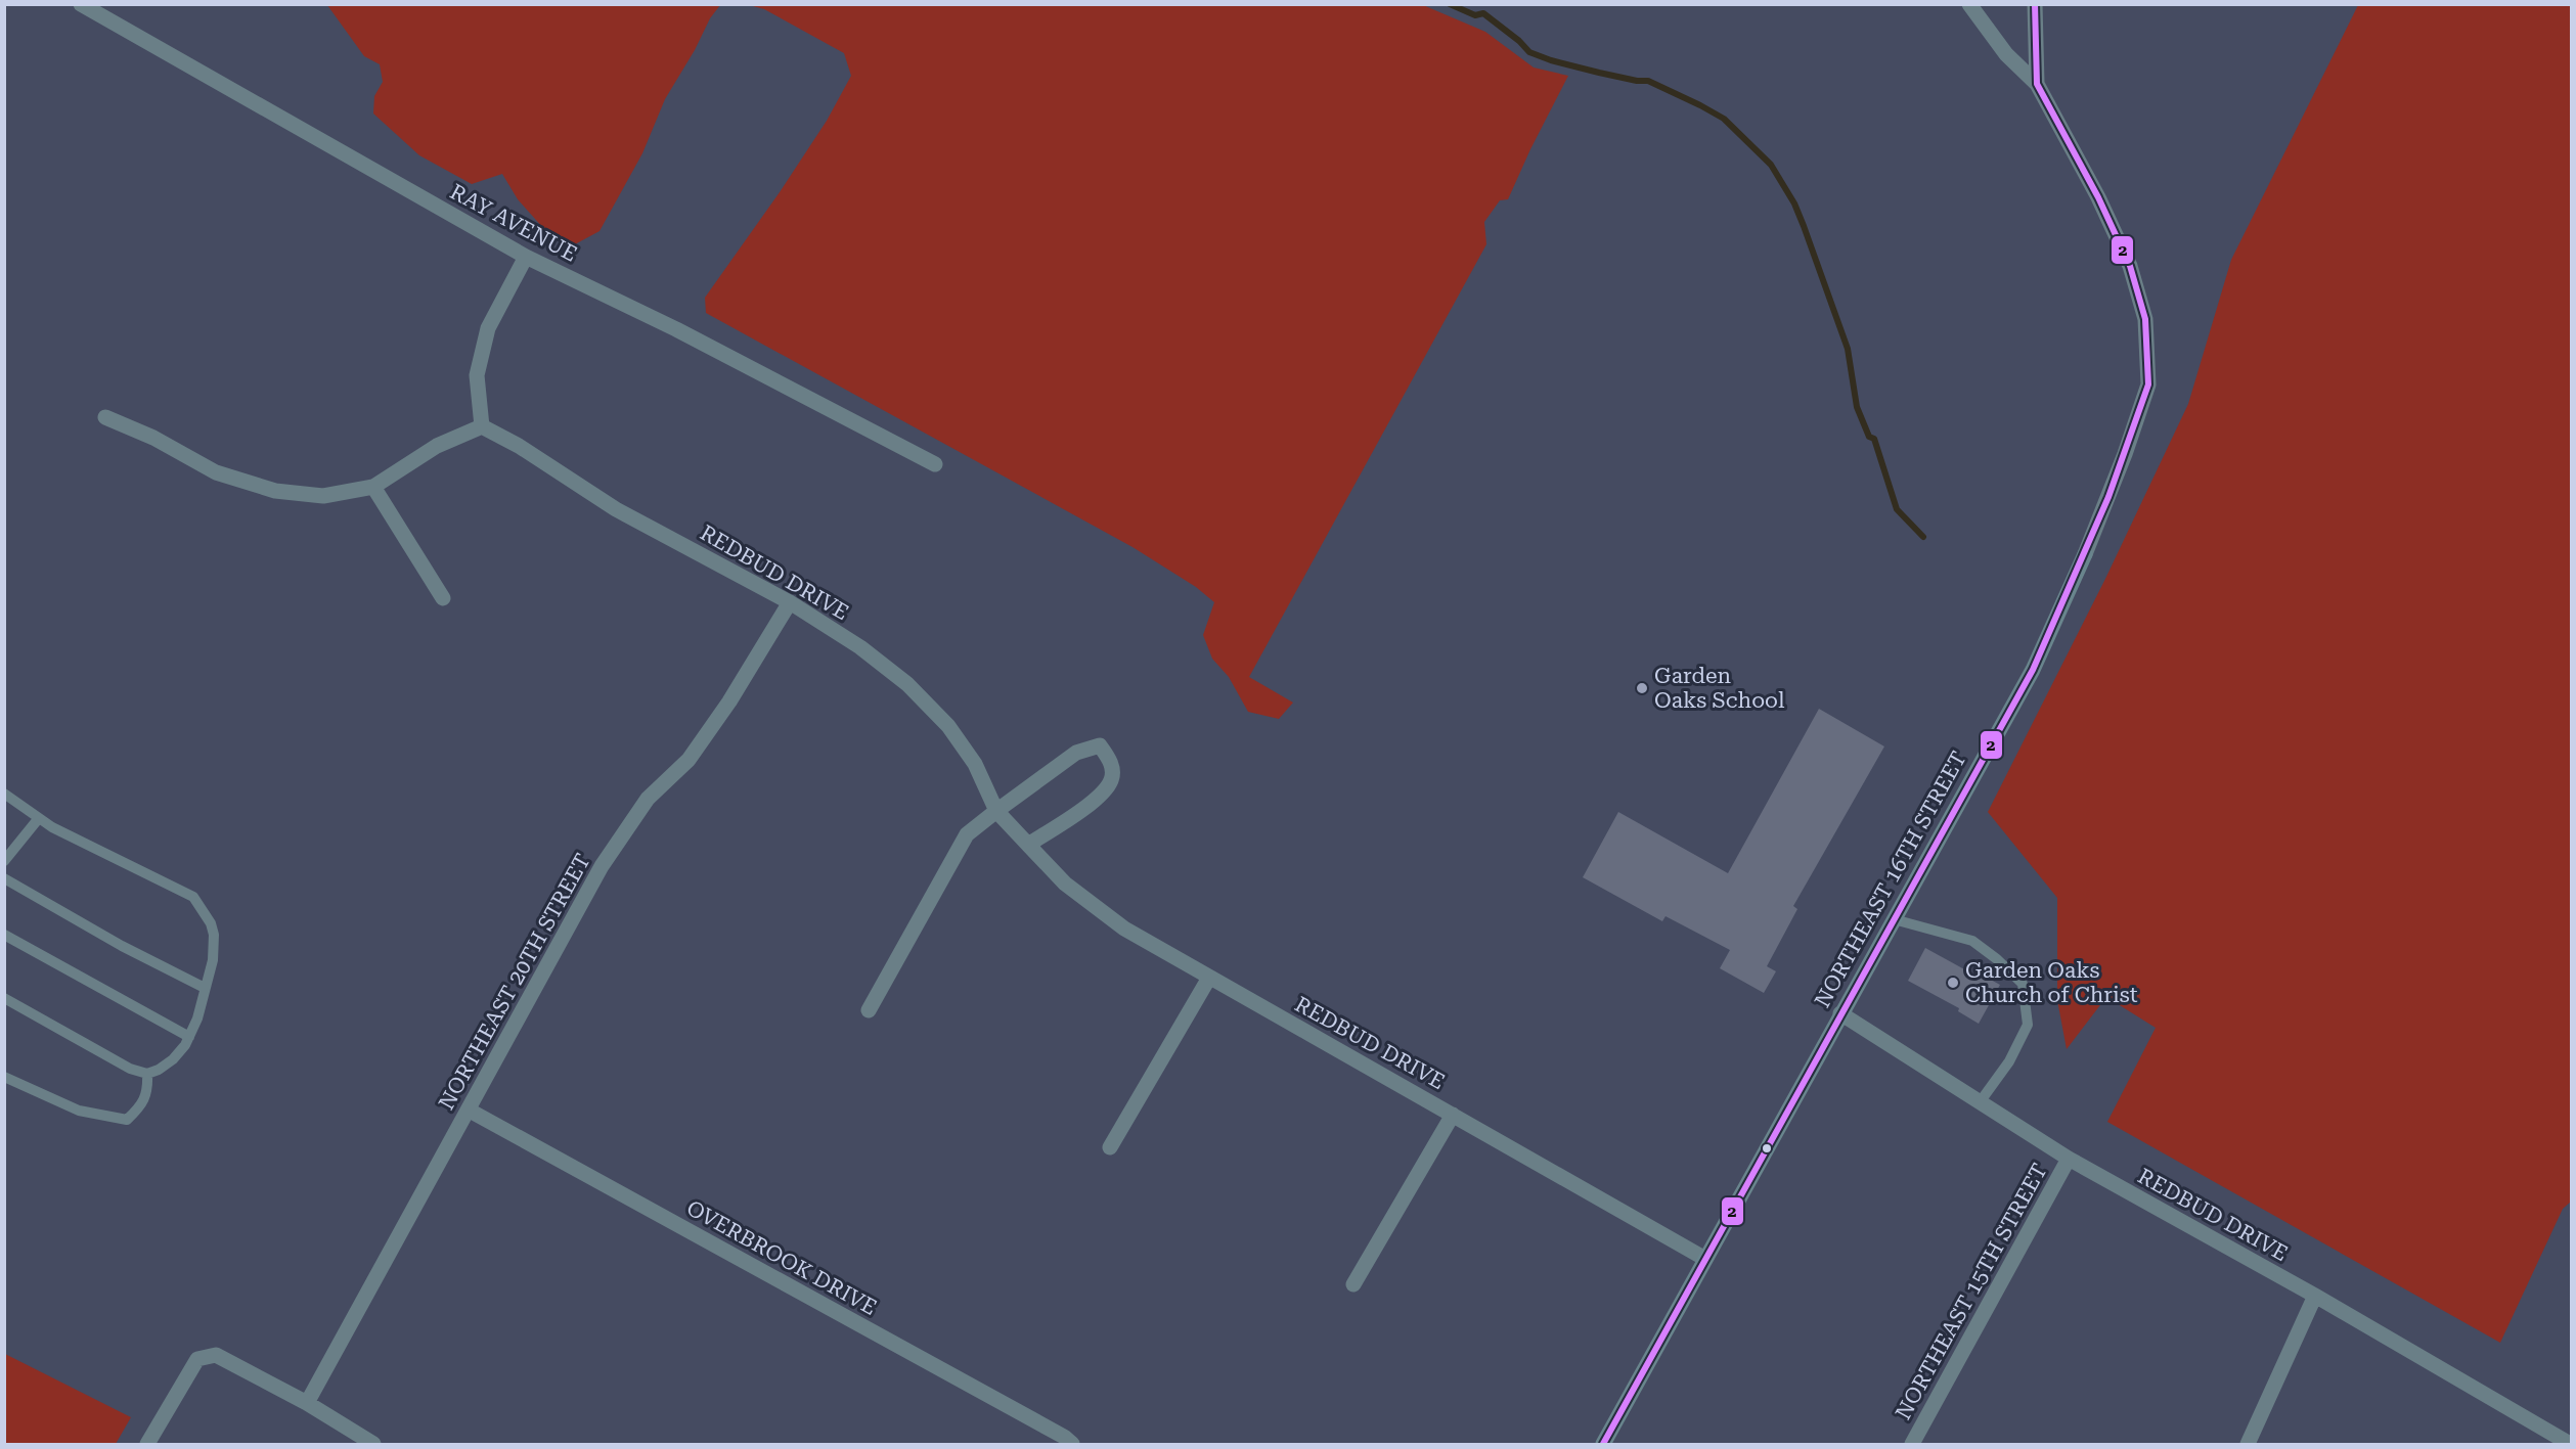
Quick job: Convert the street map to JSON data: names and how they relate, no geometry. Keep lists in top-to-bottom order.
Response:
{
  "streets": {
    "street": [
      "RAY AVENUE",
      "REDBUD DRIVE",
      "NORTHEAST 16TH STREET",
      "NORTHEAST 20TH STREET",
      "OVERBROOK DRIVE",
      "NORTHEAST 15TH STREET"
    ]
  },
  "crossings": [
    ["REDBUD DRIVE", "NORTHEAST 16TH STREET"],
    ["REDBUD DRIVE", "NORTHEAST 20TH STREET"],
    ["REDBUD DRIVE", "NORTHEAST 15TH STREET"],
    ["NORTHEAST 20TH STREET", "OVERBROOK DRIVE"]
  ],
  "places": ["Garden Oaks School", "Garden Oaks Church of Christ"],
  "lines": ["transit line 2"]
}
